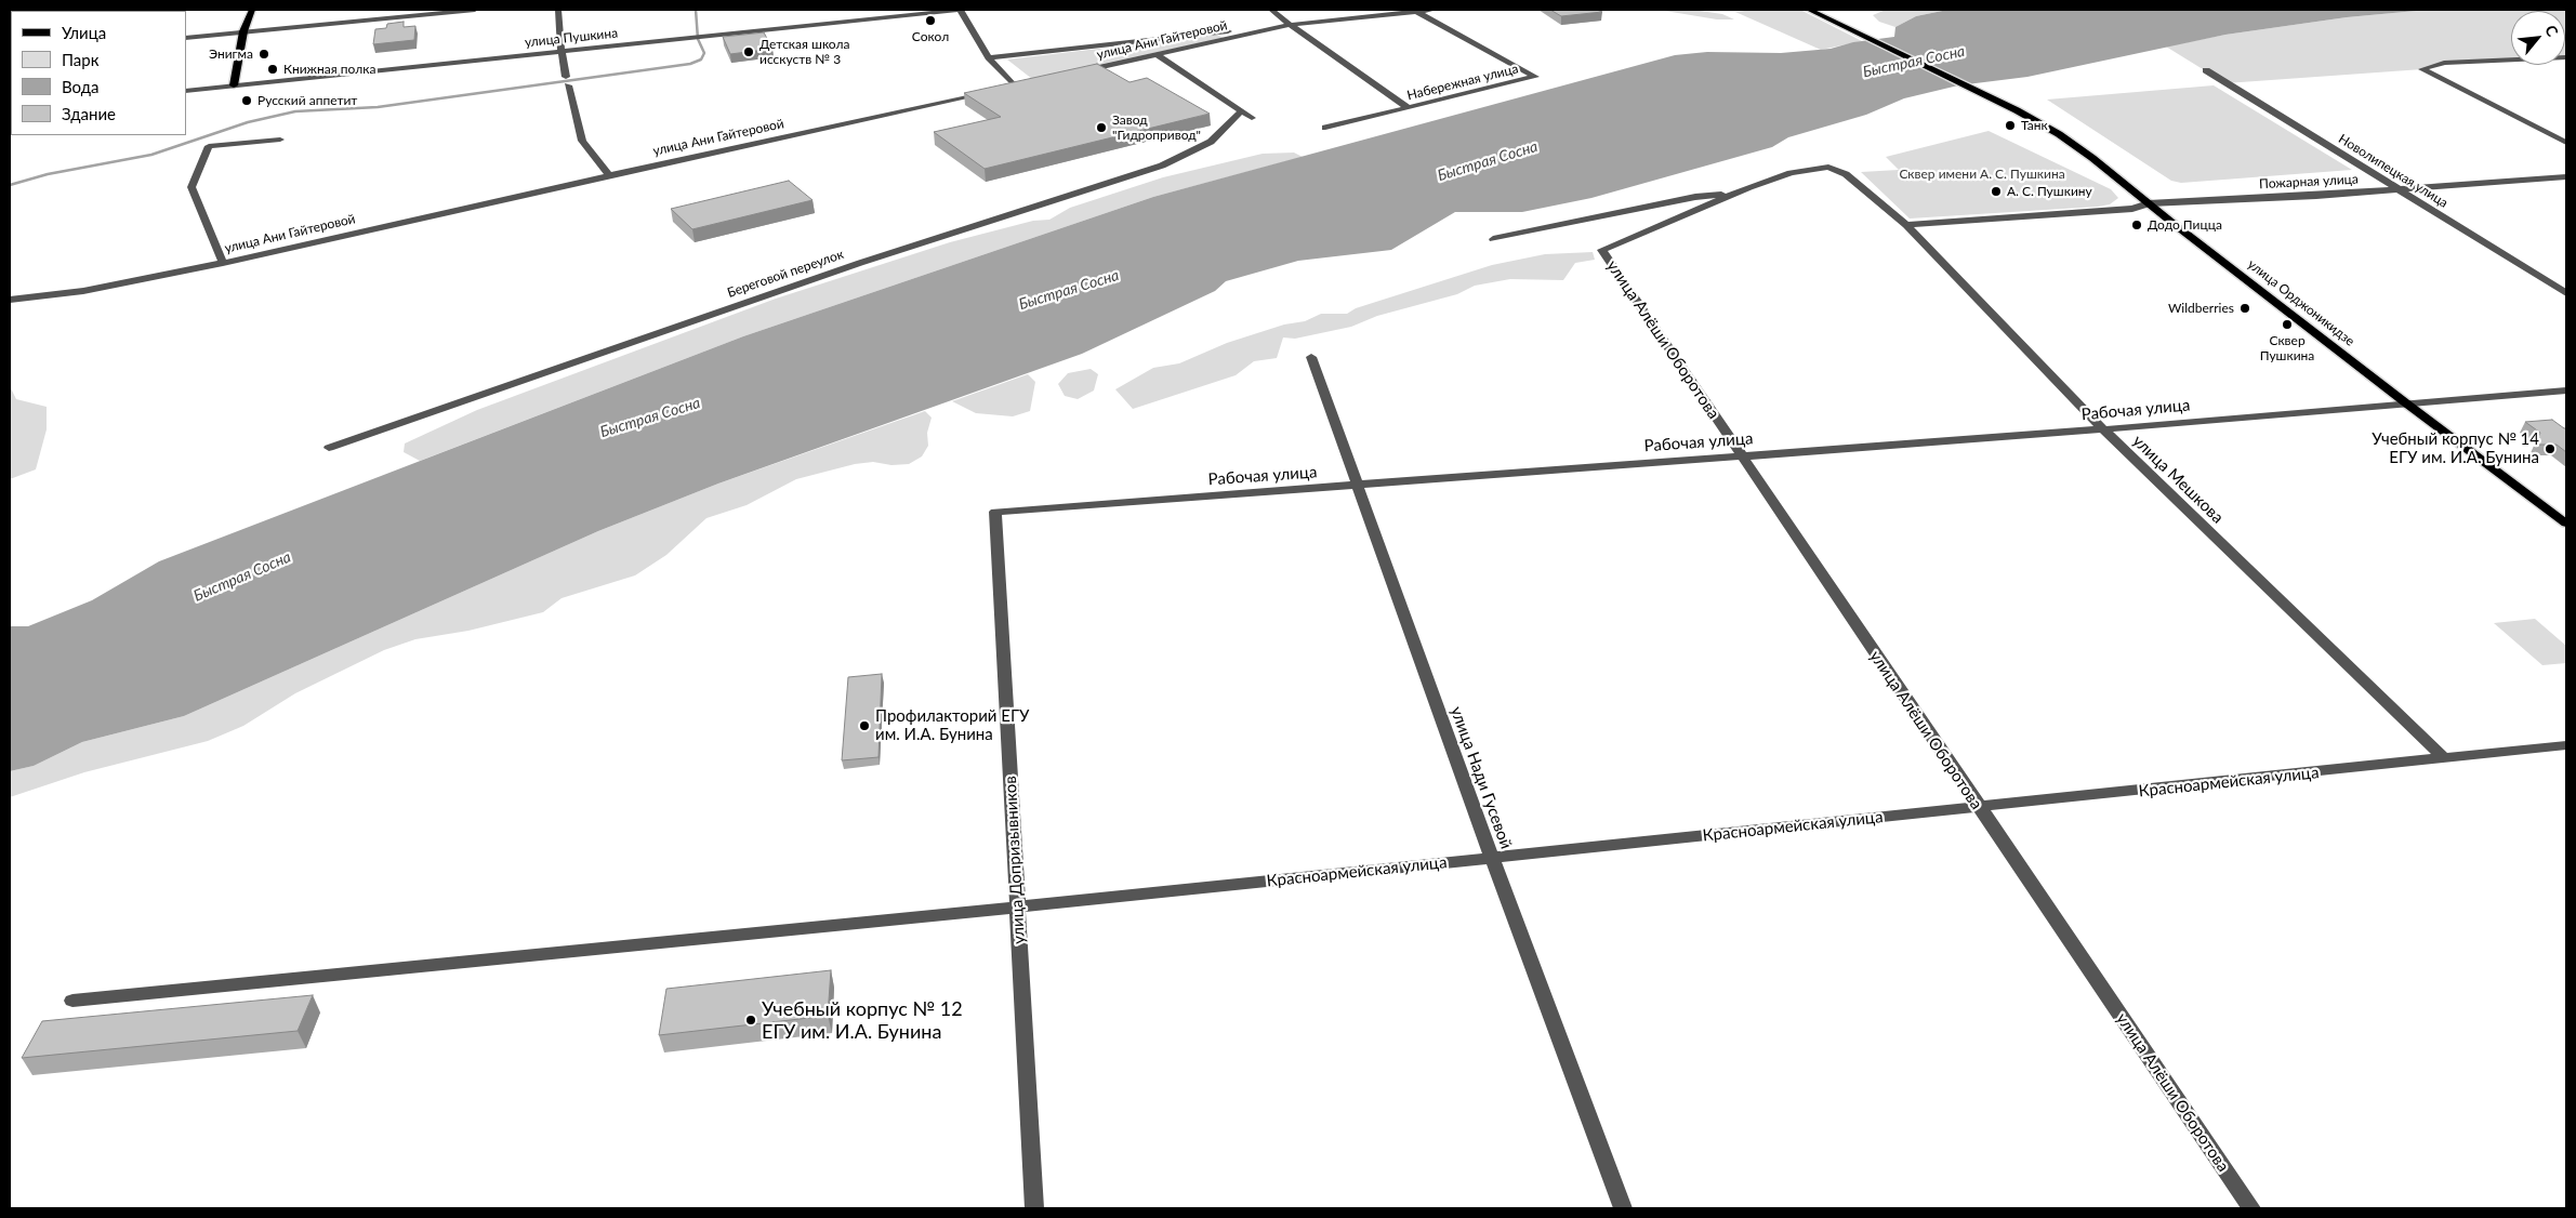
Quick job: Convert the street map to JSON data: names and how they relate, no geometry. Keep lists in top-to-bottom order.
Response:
{
  "streets": {
    "main road": ["улица Орджоникидзе"],
    "street": [
      "улица Пушкина",
      "улица Ани Гайтеровой",
      "Набережная улица",
      "Новолипецкая улица",
      "Пожарная улица",
      "Береговой переулок",
      "улица Алёши Оборотова",
      "Рабочая улица",
      "улица Мешкова",
      "улица Нади Гусевой",
      "Красноармейская улица",
      "улица Допризывников"
    ]
  },
  "crossings": [
    ["улица Ани Гайтеровой", "Набережная улица"],
    ["Новолипецкая улица", "Пожарная улица"],
    ["Пожарная улица", "улица Орджоникидзе"],
    ["Пожарная улица", "улица Мешкова"],
    ["улица Орджоникидзе", "Рабочая улица"],
    ["улица Алёши Оборотова", "Рабочая улица"],
    ["улица Алёши Оборотова", "улица Мешкова"],
    ["улица Алёши Оборотова", "Красноармейская улица"],
    ["Рабочая улица", "улица Мешкова"],
    ["Рабочая улица", "улица Нади Гусевой"],
    ["Рабочая улица", "улица Допризывников"],
    ["улица Мешкова", "Красноармейская улица"],
    ["улица Нади Гусевой", "Красноармейская улица"],
    ["Красноармейская улица", "улица Допризывников"]
  ],
  "water": ["Быстрая Сосна"],
  "parks": ["Сквер имени А. С. Пушкина"],
  "places": [
    "Сокол",
    "Детская школа исскуств № 3",
    "Энигма",
    "Книжная полка",
    "Русский аппетит",
    "Танк",
    "Завод \"Гидропривод\"",
    "А. С. Пушкину",
    "Додо Пицца",
    "Wildberries",
    "Сквер Пушкина",
    "Учебный корпус № 14 ЕГУ им. И.А. Бунина",
    "Профилакторий ЕГУ им. И.А. Бунина",
    "Учебный корпус № 12 ЕГУ им. И.А. Бунина"
  ],
  "legend": [
    "Улица",
    "Парк",
    "Вода",
    "Здание"
  ],
  "north": "top right"
}
